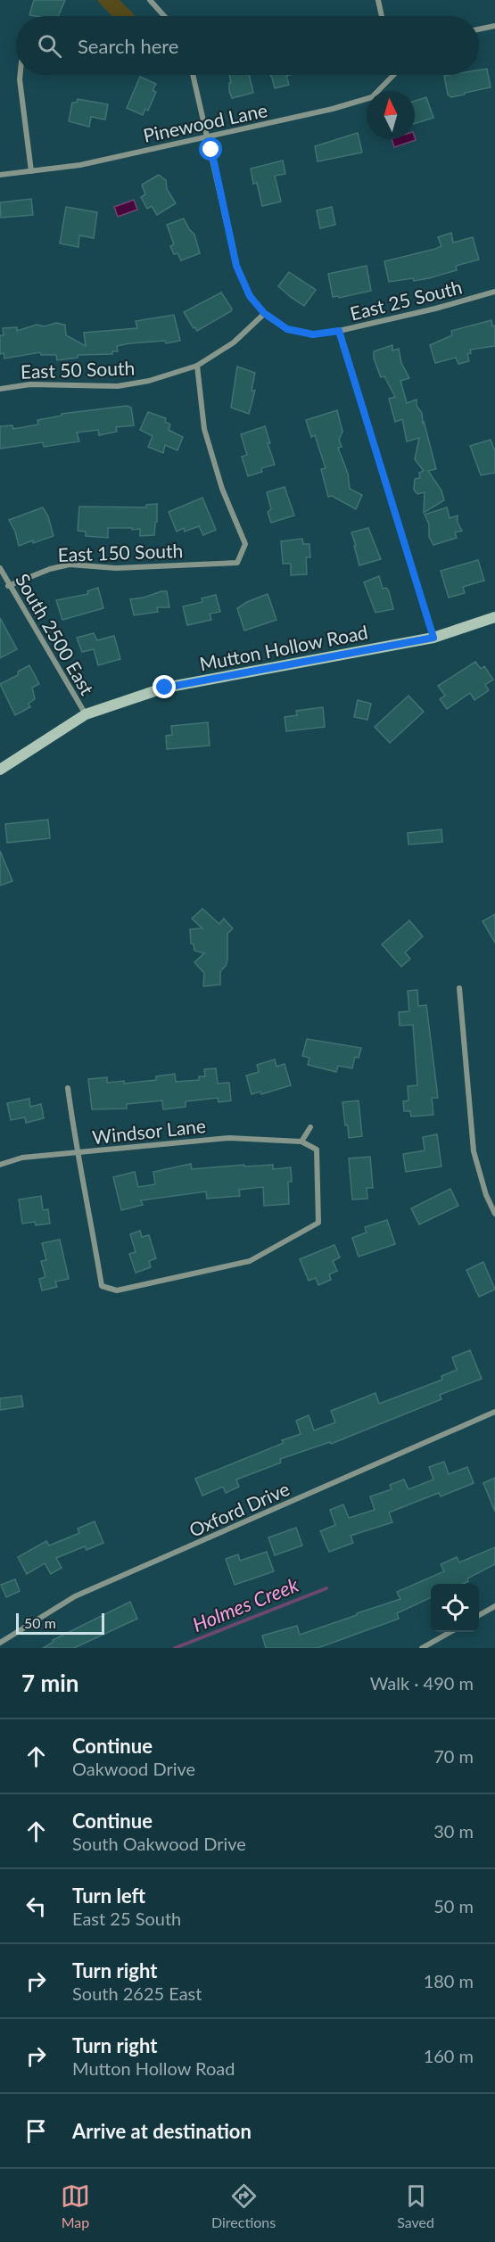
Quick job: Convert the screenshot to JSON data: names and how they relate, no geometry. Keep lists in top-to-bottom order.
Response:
{
  "streets": {
    "street": [
      "Pinewood Lane",
      "East 25 South",
      "East 50 South",
      "East 150 South",
      "South 2500 East",
      "Mutton Hollow Road",
      "Windsor Lane",
      "Oxford Drive"
    ]
  },
  "crossings": [
    ["Pinewood Lane", "East 25 South"],
    ["East 25 South", "East 50 South"],
    ["East 50 South", "East 150 South"],
    ["East 150 South", "South 2500 East"],
    ["South 2500 East", "Mutton Hollow Road"]
  ],
  "water": ["Holmes Creek"],
  "scale_bar": "50 m",
  "north": "top",
  "page": {
    "search": "Search here",
    "scale": "50 m",
    "heading": ["7 min", "Walk · 490 m"],
    "list": [
      ["Continue", "Oakwood Drive", "70 m"],
      ["Continue", "South Oakwood Drive", "30 m"],
      ["Turn left", "East 25 South", "50 m"],
      ["Turn right", "South 2625 East", "180 m"],
      ["Turn right", "Mutton Hollow Road", "160 m"],
      "Arrive at destination"
    ],
    "nav": ["Map", "Directions", "Saved"]
  }
}
